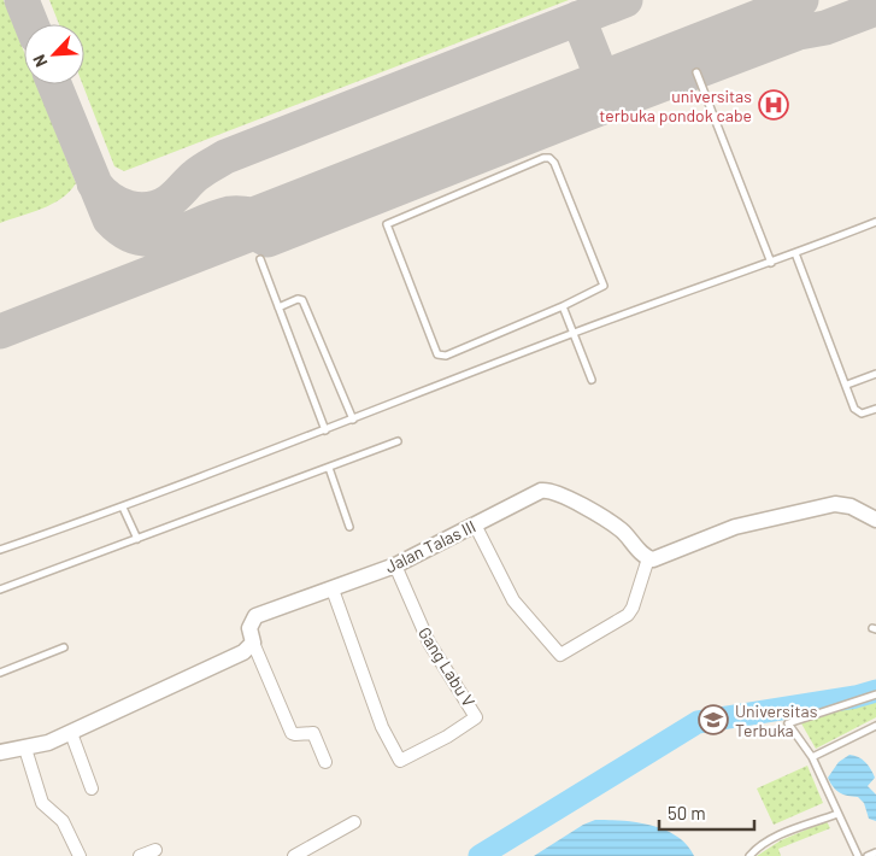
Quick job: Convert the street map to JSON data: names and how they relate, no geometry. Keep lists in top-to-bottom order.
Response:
{
  "streets": {
    "street": ["Jalan Talas III", "Gang Labu V"]
  },
  "crossings": [
    ["Jalan Talas III", "Gang Labu V"]
  ],
  "places": {
    "hospital": ["universitas terbuka pondok cabe"],
    "school or university": ["Universitas Terbuka"]
  },
  "scale_bar": "50 m",
  "north": "bottom left"
}
